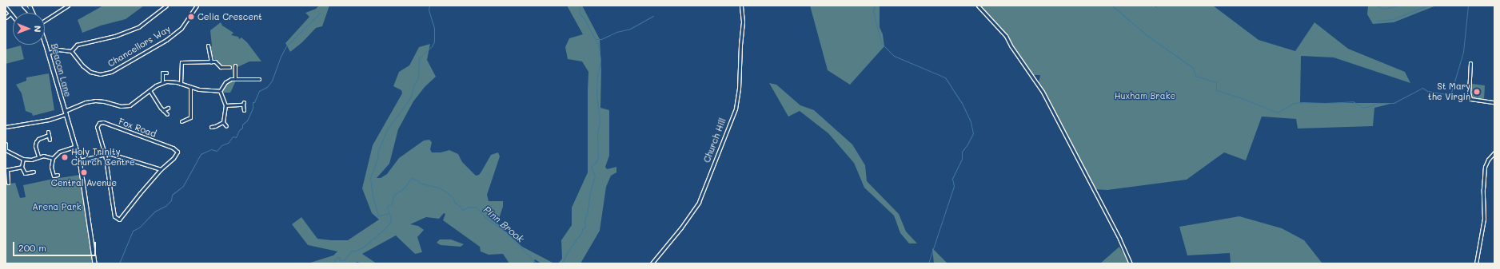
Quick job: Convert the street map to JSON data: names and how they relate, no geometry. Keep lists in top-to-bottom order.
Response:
{
  "streets": {
    "street": [
      "Chancellors Way",
      "Beacon Lane",
      "Fox Road",
      "Church Hill"
    ]
  },
  "water": ["Pinn Brook"],
  "parks": ["Huxham Brake", "Arena Park"],
  "places": [
    "Celia Crescent",
    "St Mary the Virgin",
    "Holy Trinity Church Centre",
    "Central Avenue"
  ],
  "scale_bar": "200 m",
  "north": "right"
}
